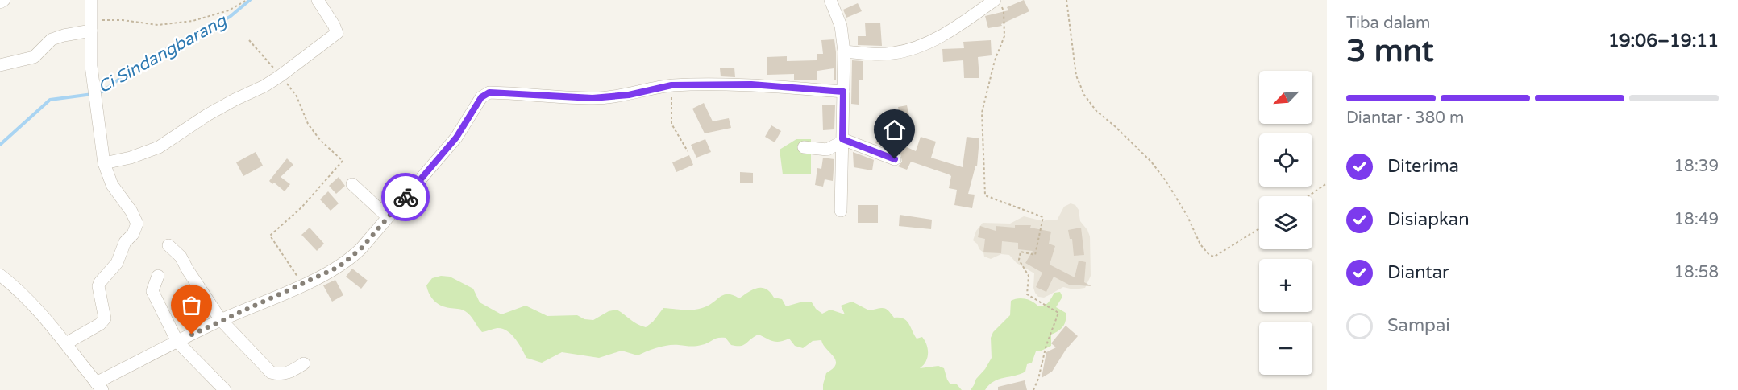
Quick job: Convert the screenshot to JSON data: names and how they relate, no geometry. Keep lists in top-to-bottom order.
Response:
{
  "water": ["Ci Sindangbarang"],
  "north": "bottom left",
  "page": {
    "heading": ["3 mnt", "Tiba dalam", "19:06–19:11"],
    "map_buttons": ["+", "−"],
    "bar": "Diantar · 380 m",
    "list": [
      ["Diterima", "18:39"],
      ["Disiapkan", "18:49"],
      ["Diantar", "18:58"],
      "Sampai"
    ]
  }
}
